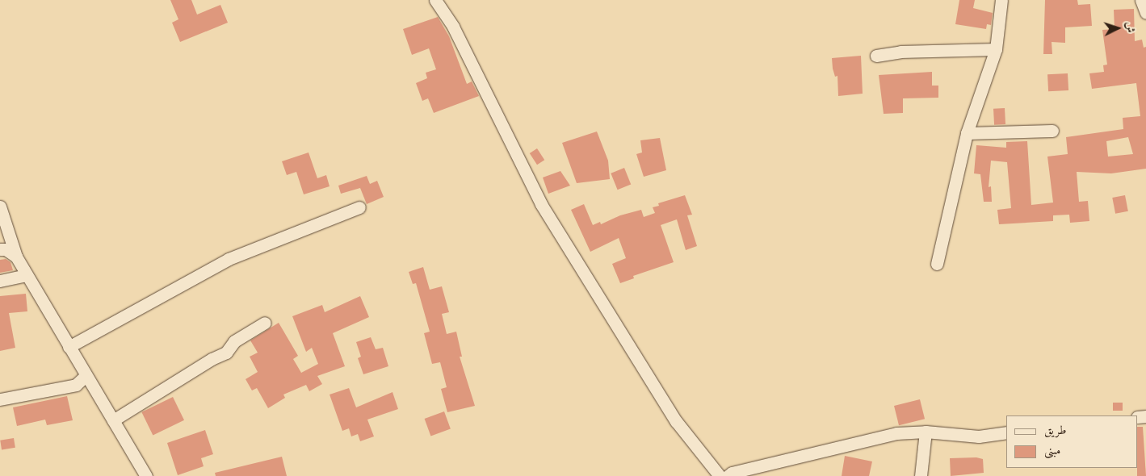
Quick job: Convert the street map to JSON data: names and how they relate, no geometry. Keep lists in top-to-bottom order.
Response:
{
  "legend": ["طريق", "مبنى"],
  "north": "right"
}
